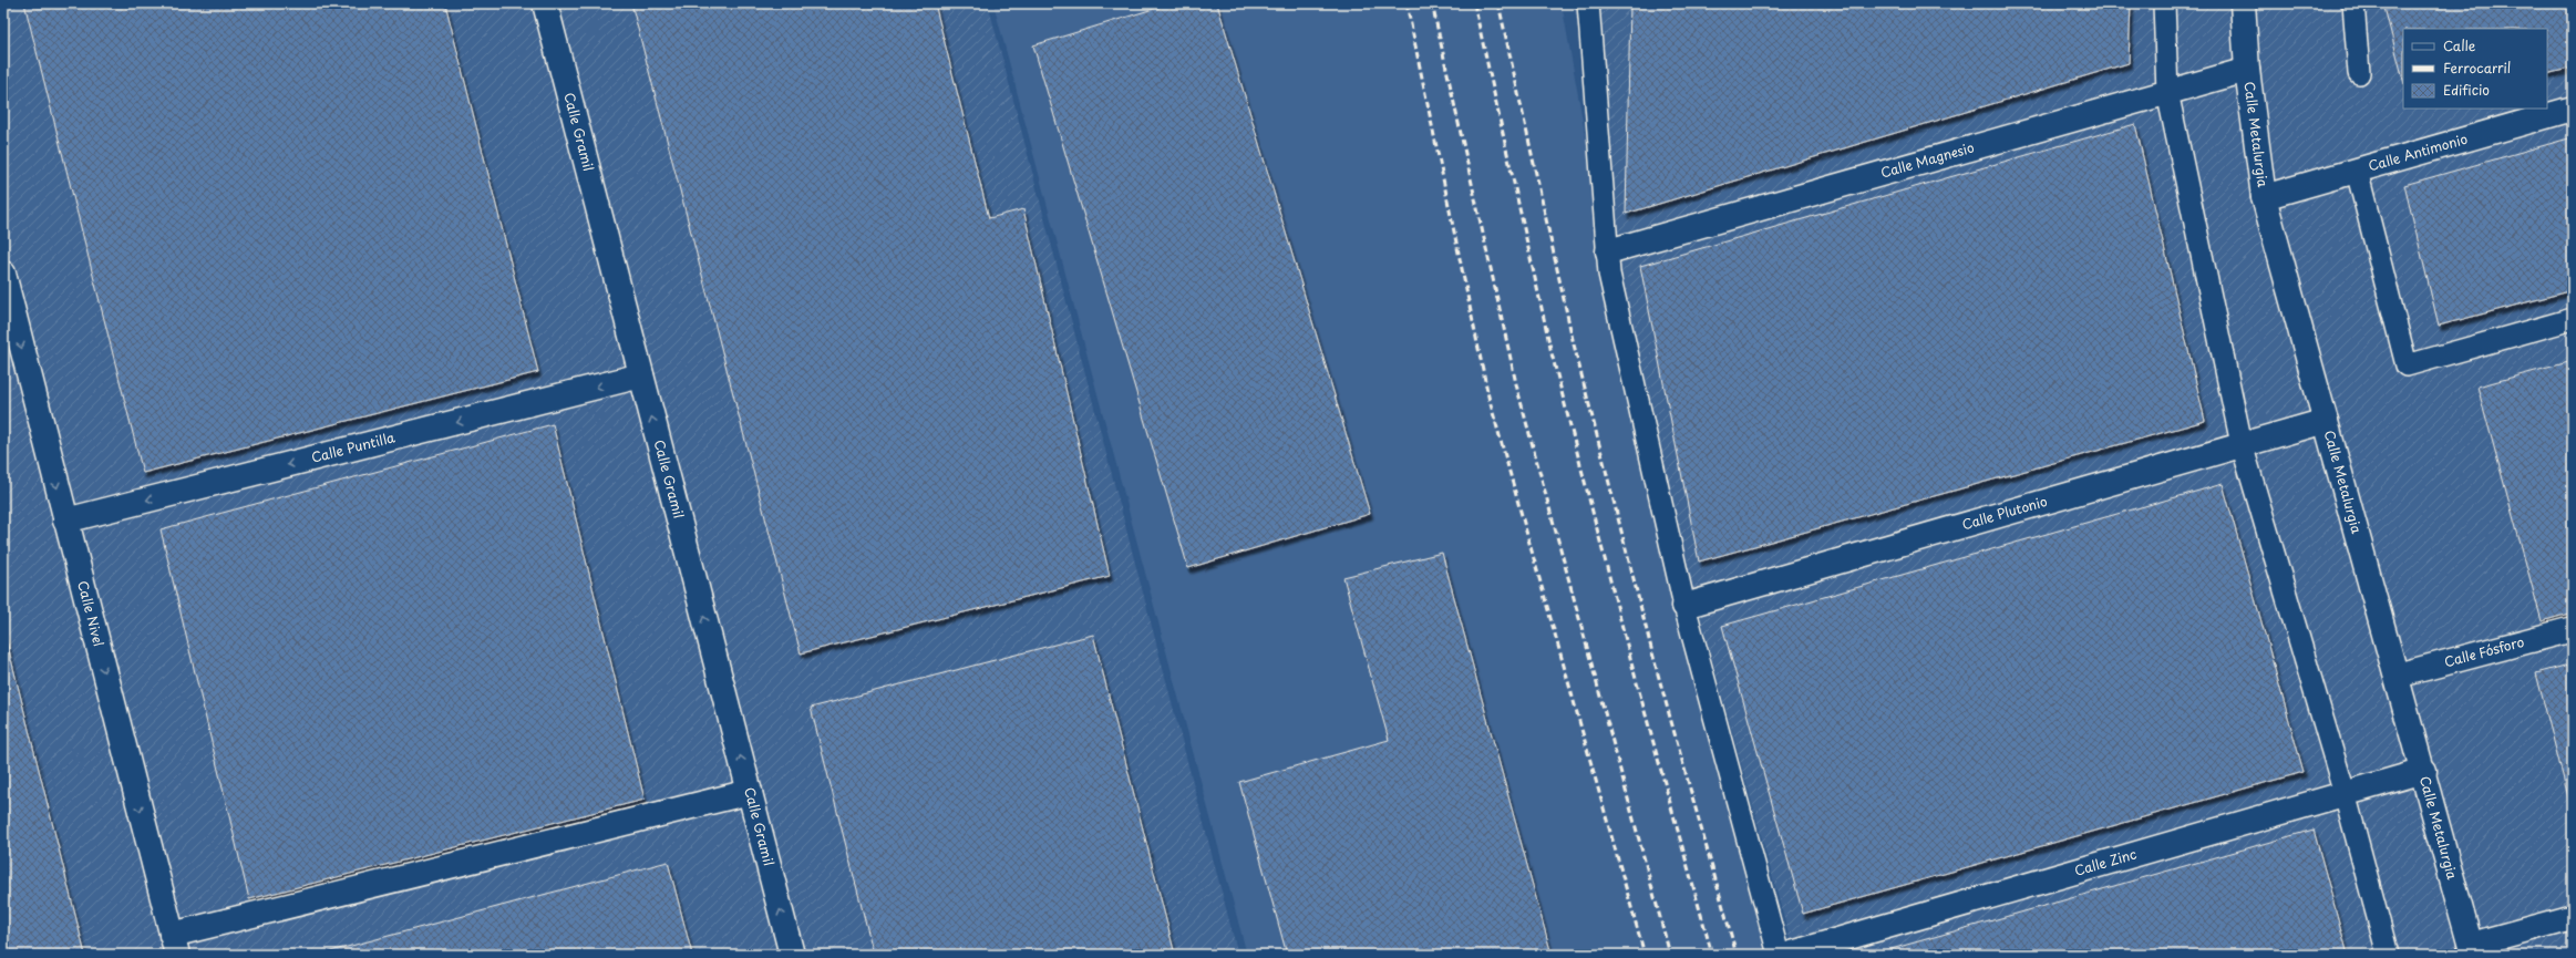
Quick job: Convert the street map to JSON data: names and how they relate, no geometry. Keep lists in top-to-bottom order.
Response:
{
  "streets": {
    "street": [
      "Calle Gramil",
      "Calle Metalurgia",
      "Calle Antimonio",
      "Calle Magnesio",
      "Calle Puntilla",
      "Calle Plutonio",
      "Calle Nivel",
      "Calle Fósforo",
      "Calle Zinc"
    ]
  },
  "crossings": [
    ["Calle Gramil", "Calle Puntilla"],
    ["Calle Metalurgia", "Calle Antimonio"],
    ["Calle Metalurgia", "Calle Magnesio"],
    ["Calle Metalurgia", "Calle Plutonio"],
    ["Calle Metalurgia", "Calle Fósforo"],
    ["Calle Metalurgia", "Calle Zinc"],
    ["Calle Puntilla", "Calle Nivel"]
  ],
  "one_way": ["Calle Gramil", "Calle Puntilla", "Calle Nivel"],
  "legend": ["Calle", "Ferrocarril", "Edificio"]
}
